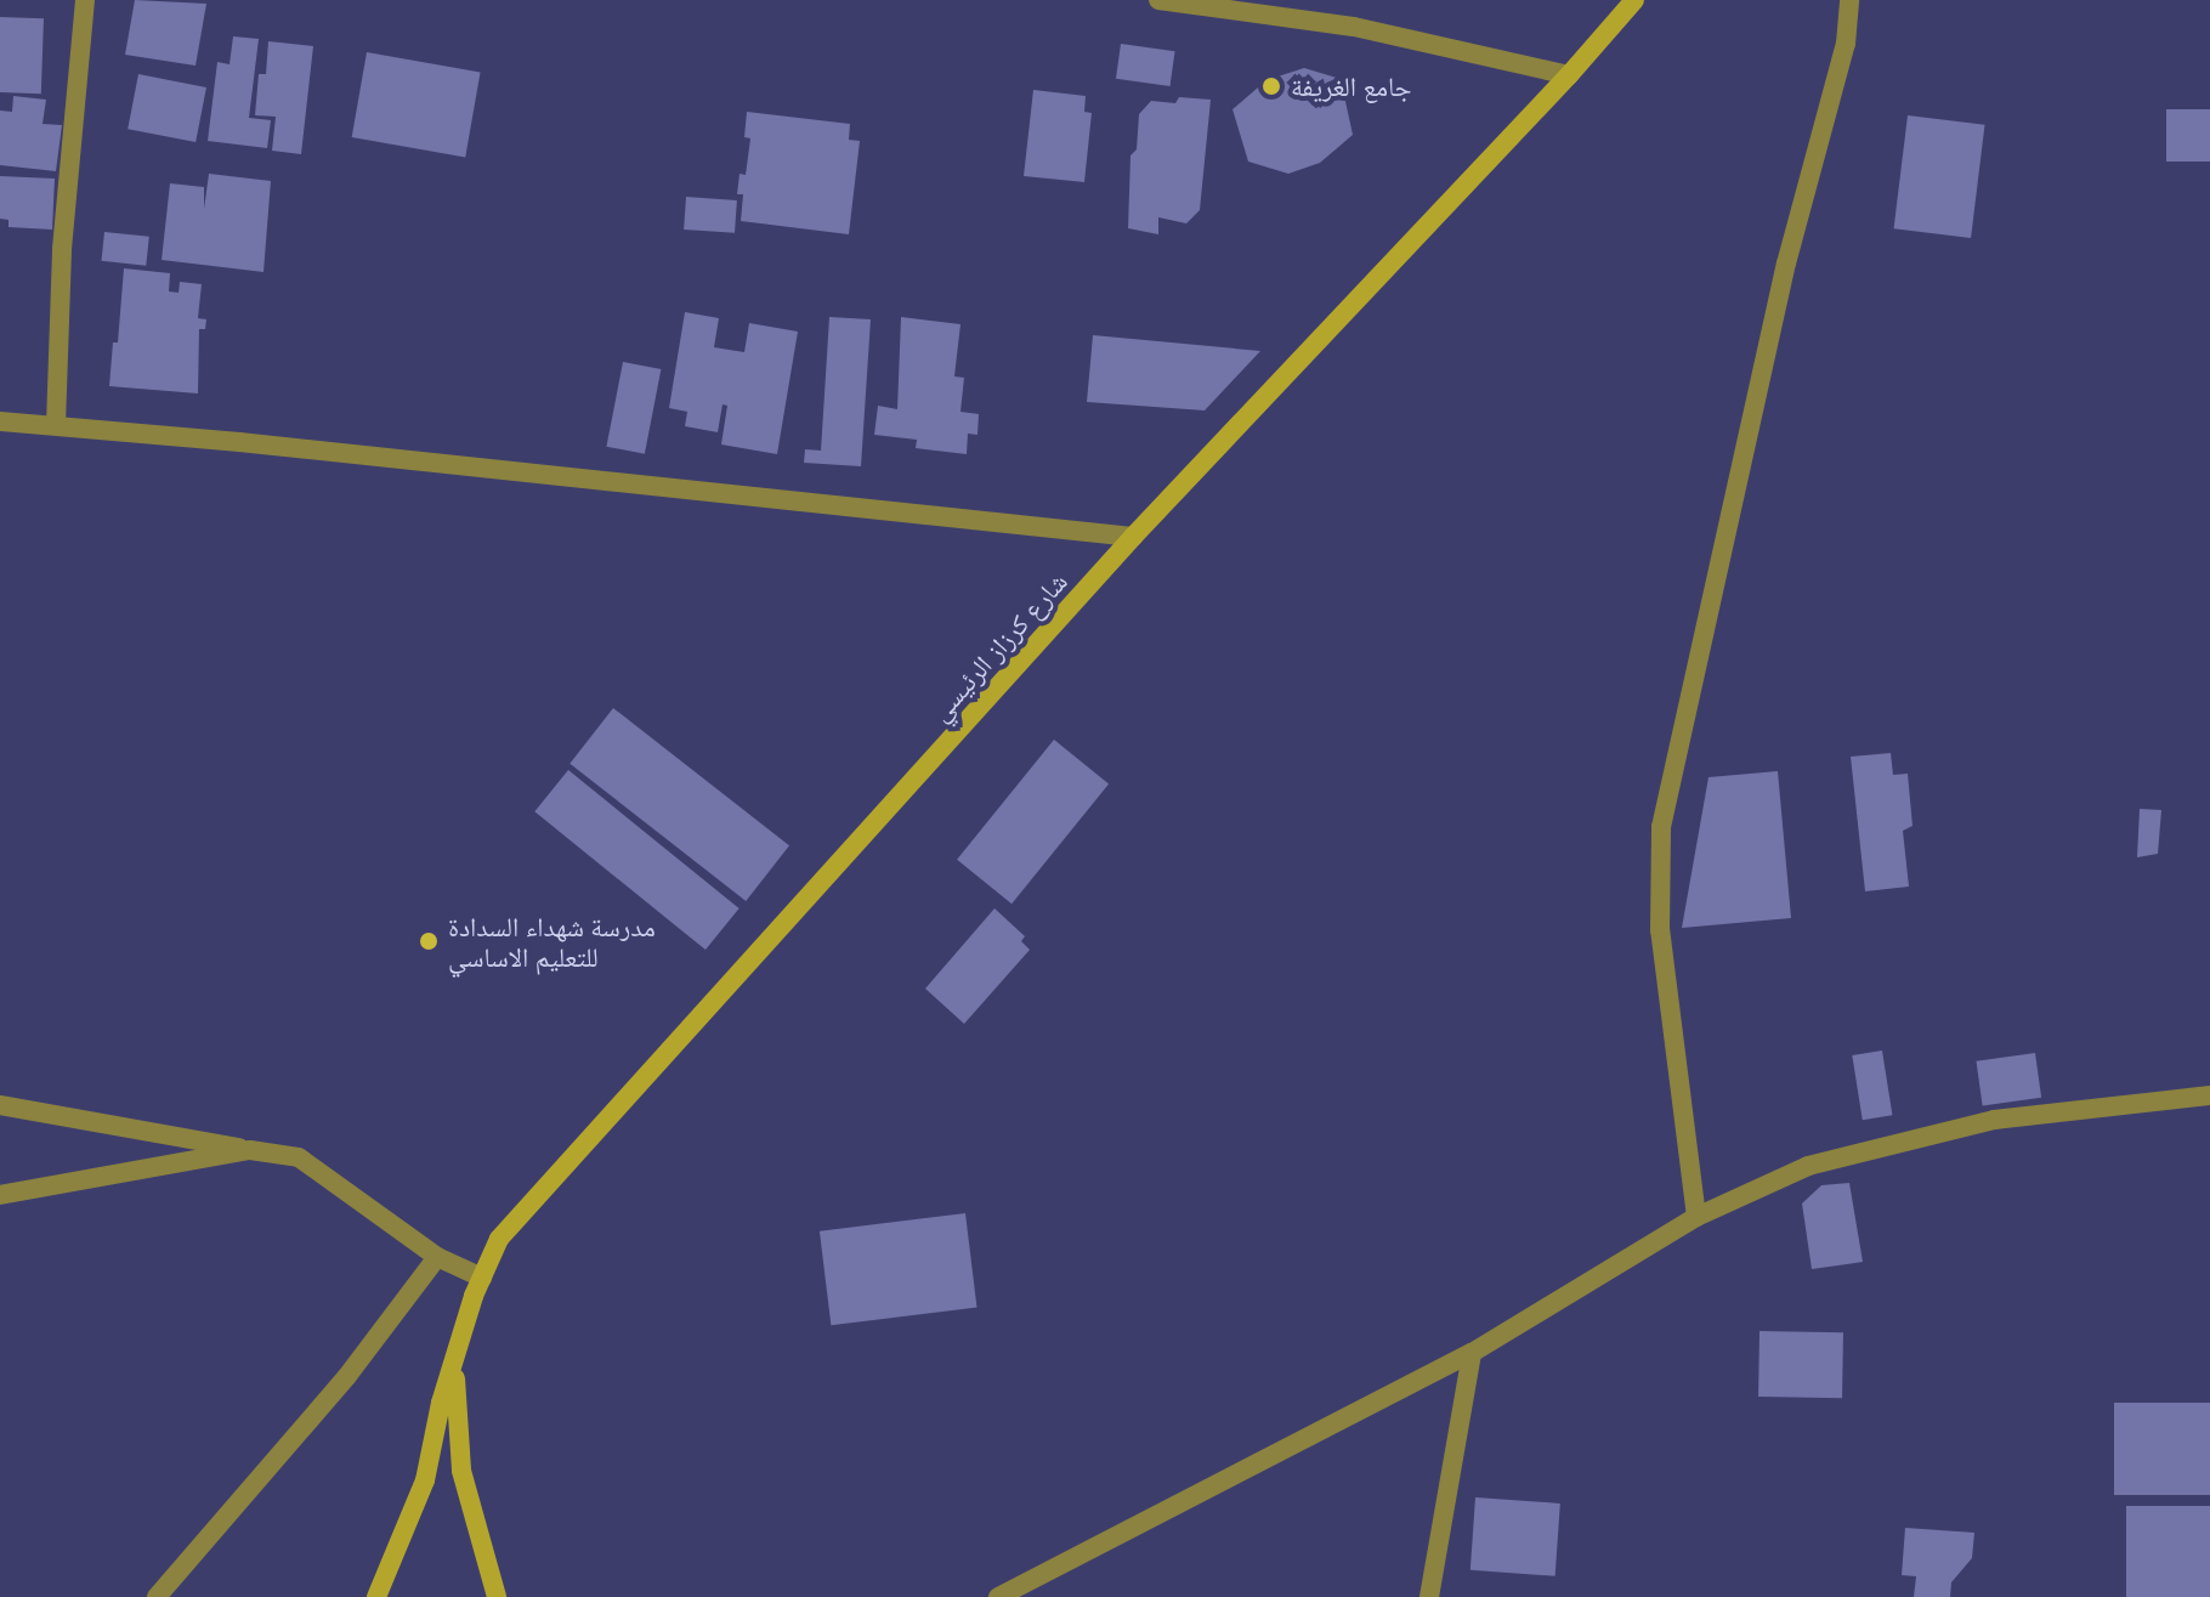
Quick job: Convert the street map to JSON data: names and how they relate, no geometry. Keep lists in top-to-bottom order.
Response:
{
  "streets": {
    "street": ["شارع كرزاز الرئيسي"]
  },
  "places": ["جامع الغريفة", "مدرسة شهداء السدادة للتعليم الاساسي"]
}
